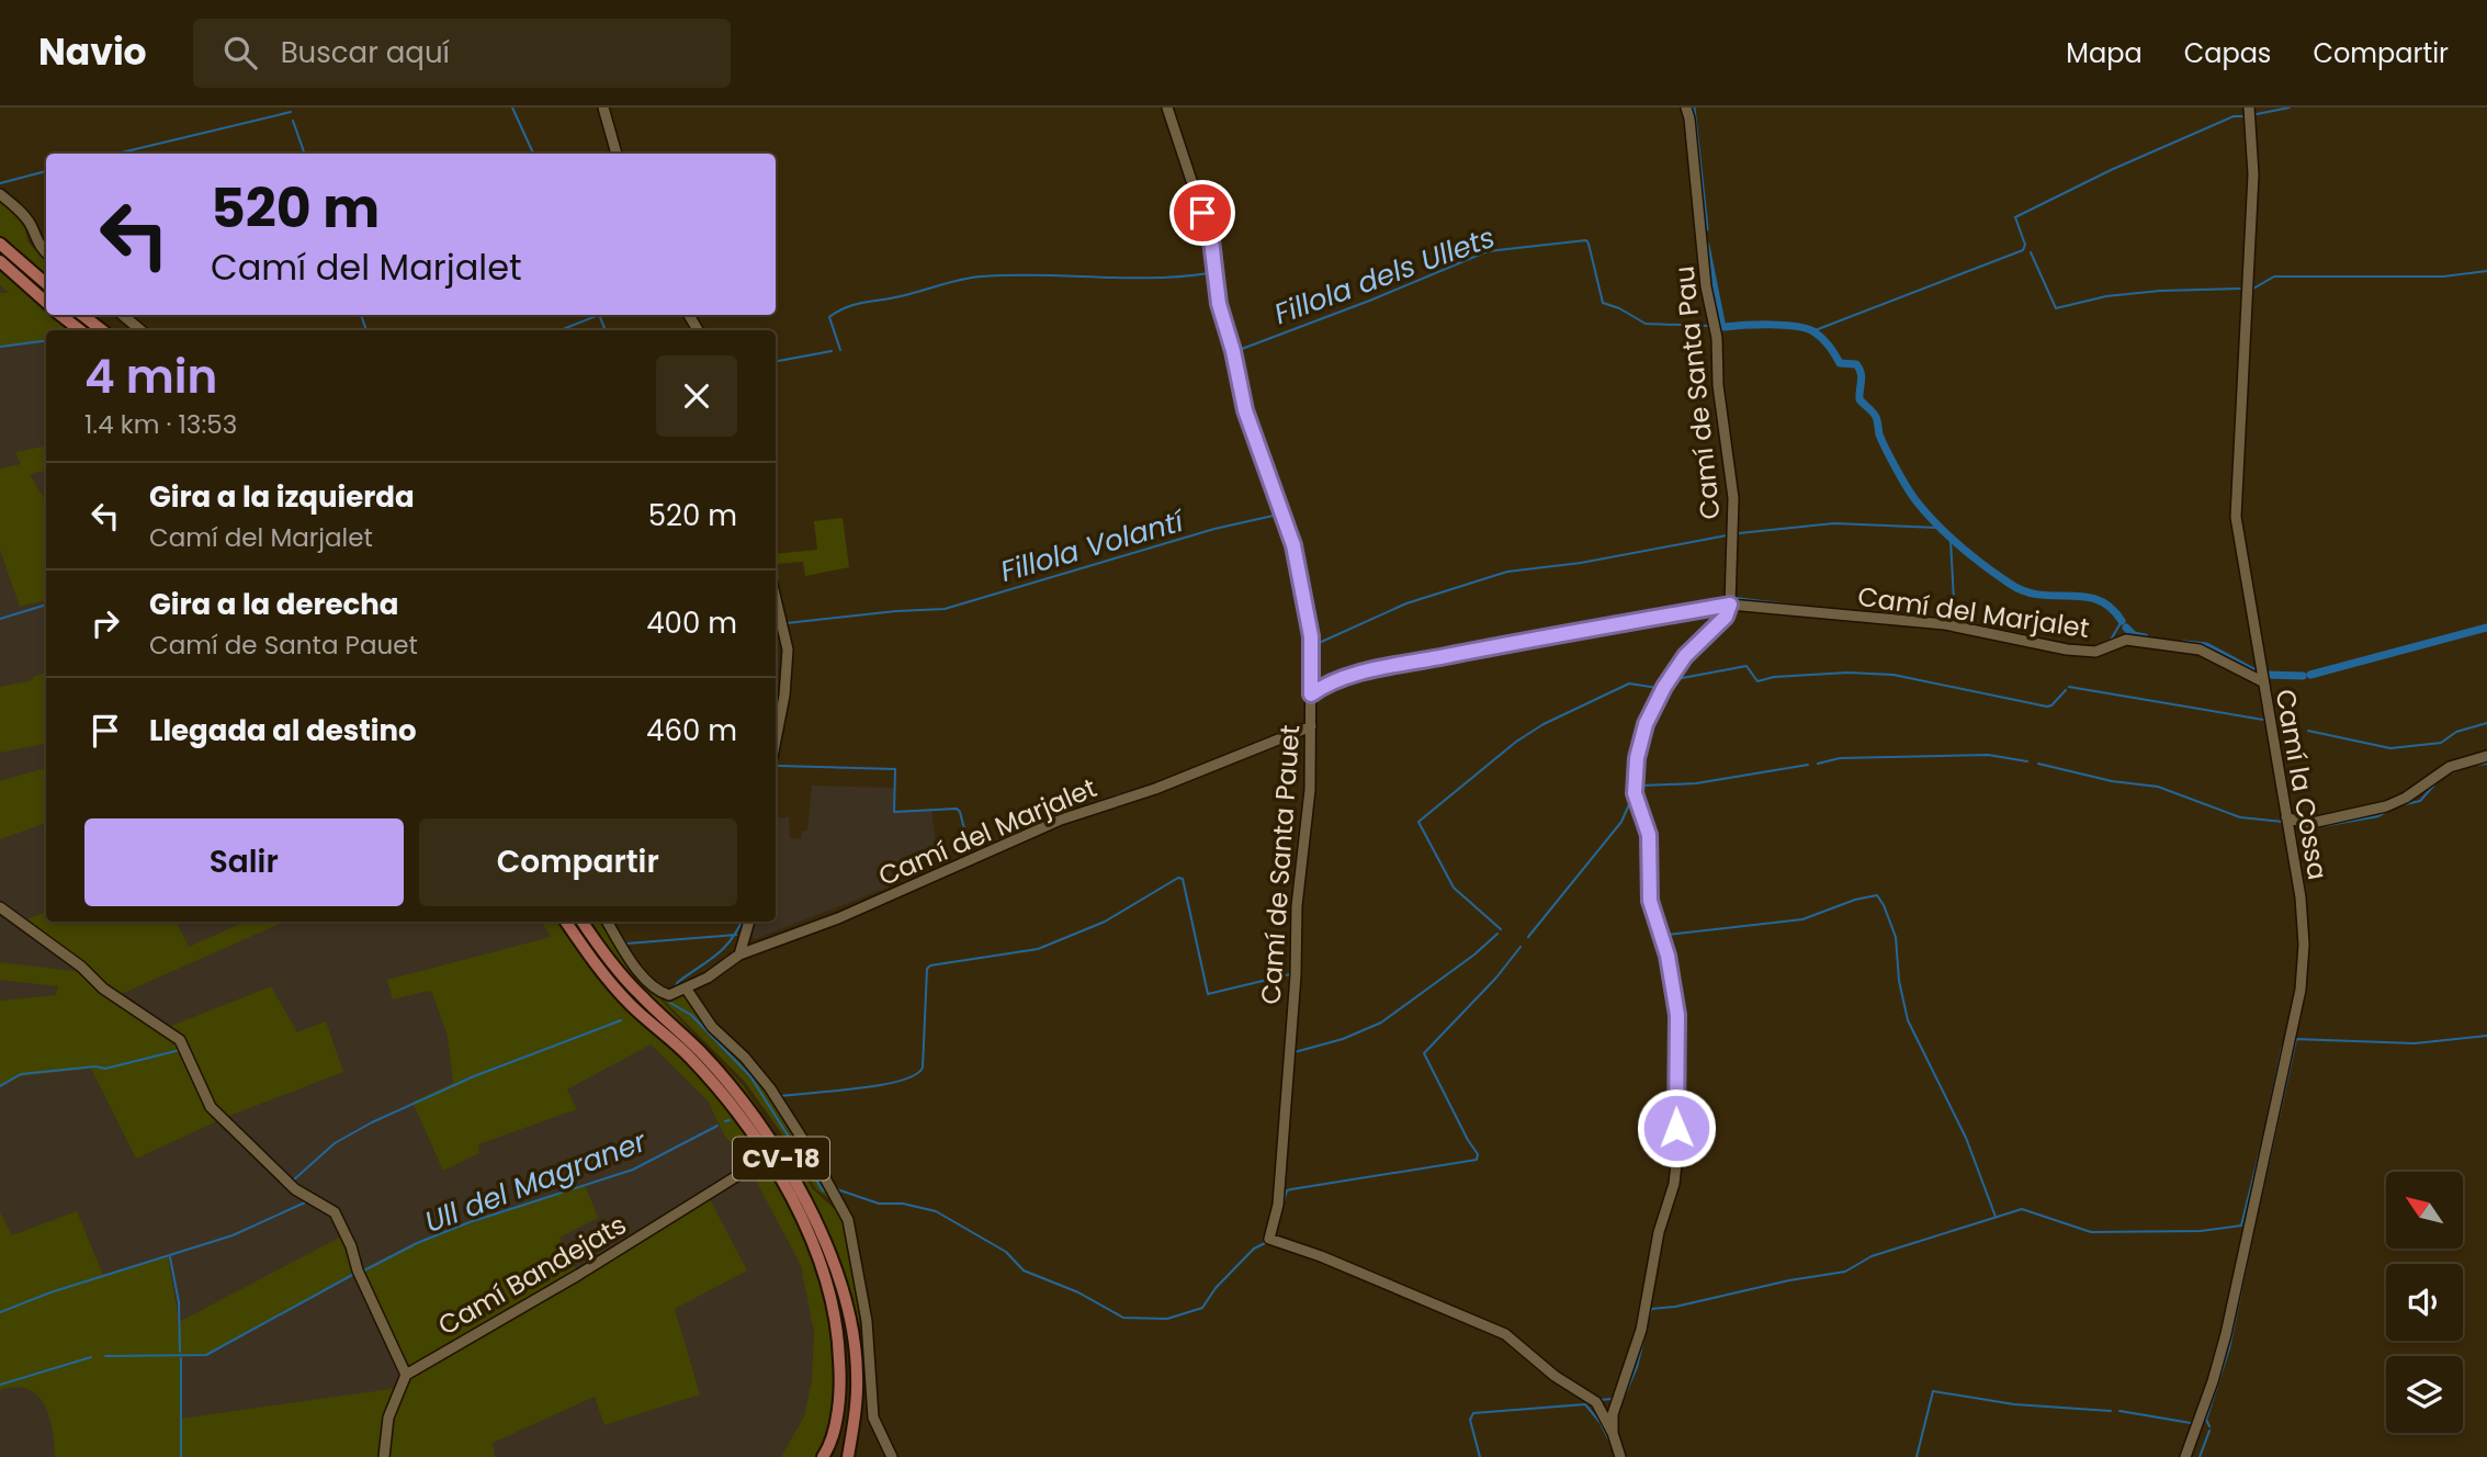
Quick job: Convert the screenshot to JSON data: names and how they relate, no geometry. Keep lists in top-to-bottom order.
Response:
{
  "streets": {
    "main road": ["CV-18"],
    "street": [
      "Camí de Santa Pau",
      "Camí del Marjalet",
      "Camí la Cossa",
      "Camí de Santa Pauet",
      "Camí Bandejats"
    ]
  },
  "crossings": [
    ["Camí de Santa Pau", "Camí del Marjalet"],
    ["Camí del Marjalet", "Camí la Cossa"],
    ["Camí del Marjalet", "Camí de Santa Pauet"]
  ],
  "water": ["Fillola dels Ullets", "Fillola Volantí", "Ull del Magraner"],
  "north": "top left",
  "page": {
    "header": "Navio",
    "search": "Buscar aquí",
    "nav": ["Mapa", "Capas", "Compartir"],
    "turn": ["520 m", "Camí del Marjalet"],
    "heading": ["4 min", "1.4 km · 13:53"],
    "list": [
      {
        "name": "Gira a la izquierda",
        "note": "Camí del Marjalet",
        "value": "520 m"
      },
      {
        "name": "Gira a la derecha",
        "note": "Camí de Santa Pauet",
        "value": "400 m"
      },
      {
        "name": "Llegada al destino",
        "value": "460 m"
      }
    ],
    "buttons": ["Salir", "Compartir"]
  }
}
